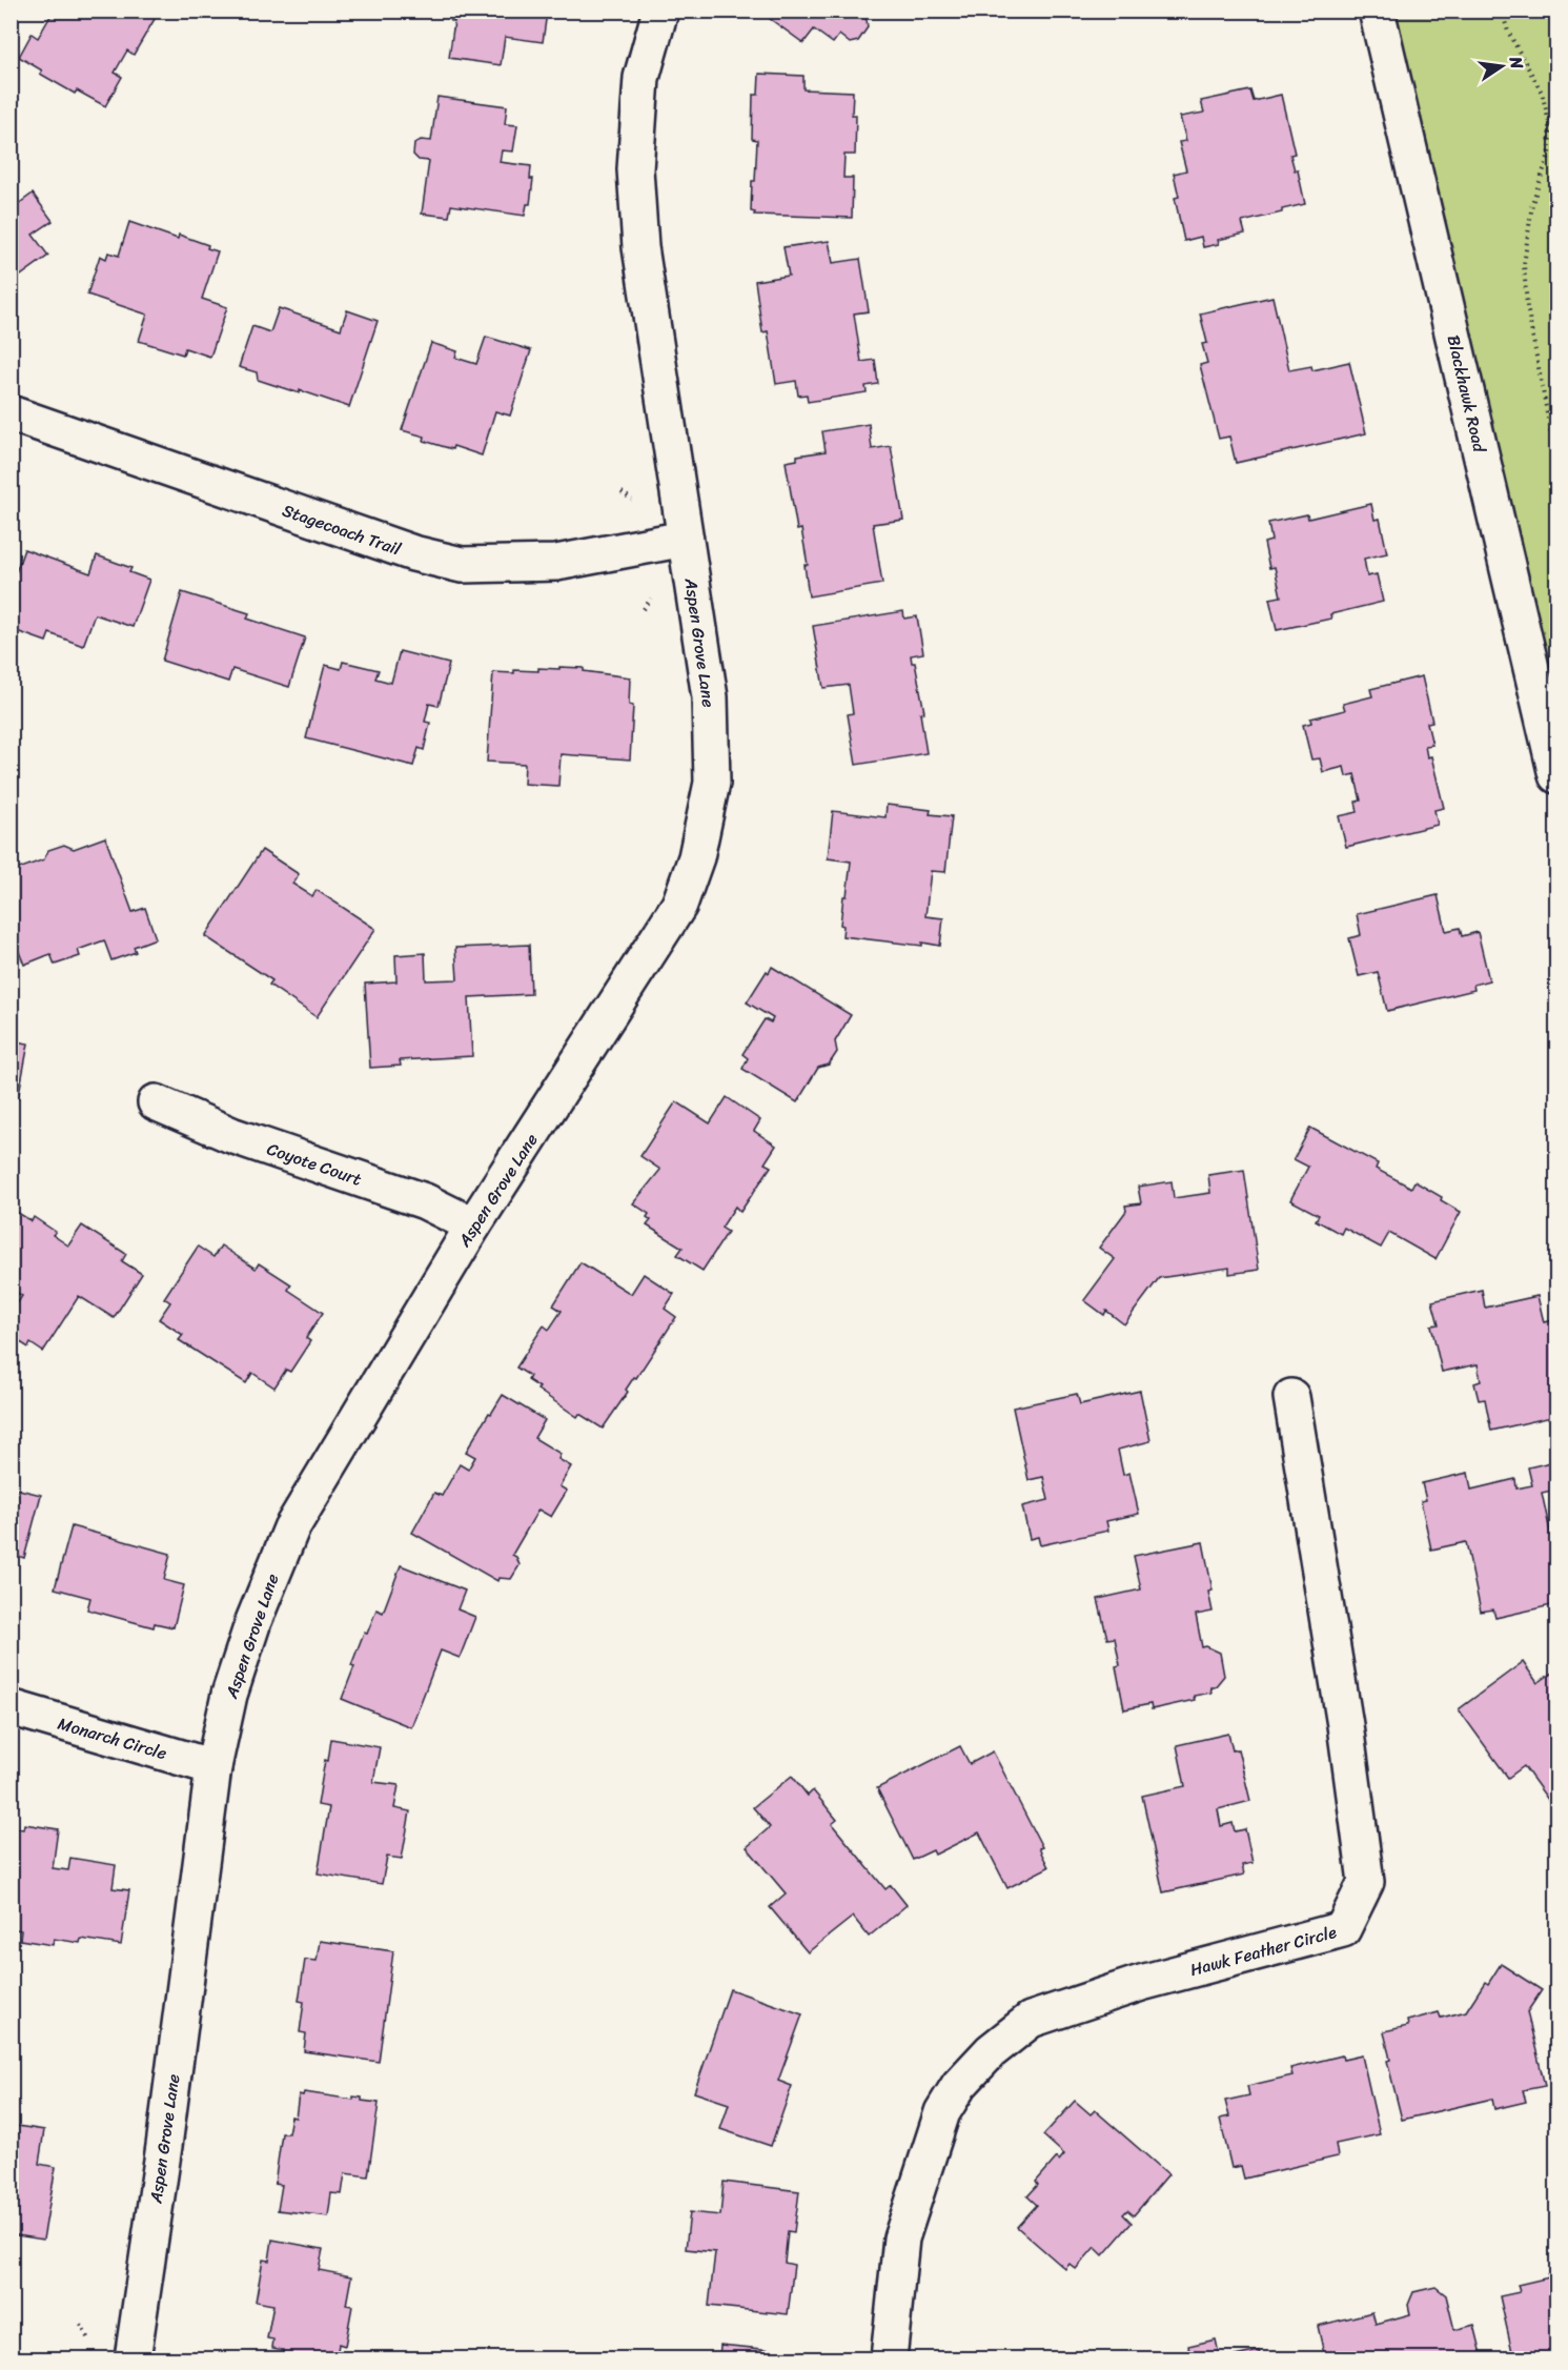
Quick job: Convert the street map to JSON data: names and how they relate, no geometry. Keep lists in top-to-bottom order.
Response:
{
  "streets": {
    "street": [
      "Blackhawk Road",
      "Stagecoach Trail",
      "Aspen Grove Lane",
      "Coyote Court",
      "Monarch Circle",
      "Hawk Feather Circle"
    ]
  },
  "crossings": [
    ["Stagecoach Trail", "Aspen Grove Lane"],
    ["Aspen Grove Lane", "Coyote Court"],
    ["Aspen Grove Lane", "Monarch Circle"]
  ],
  "north": "right"
}
